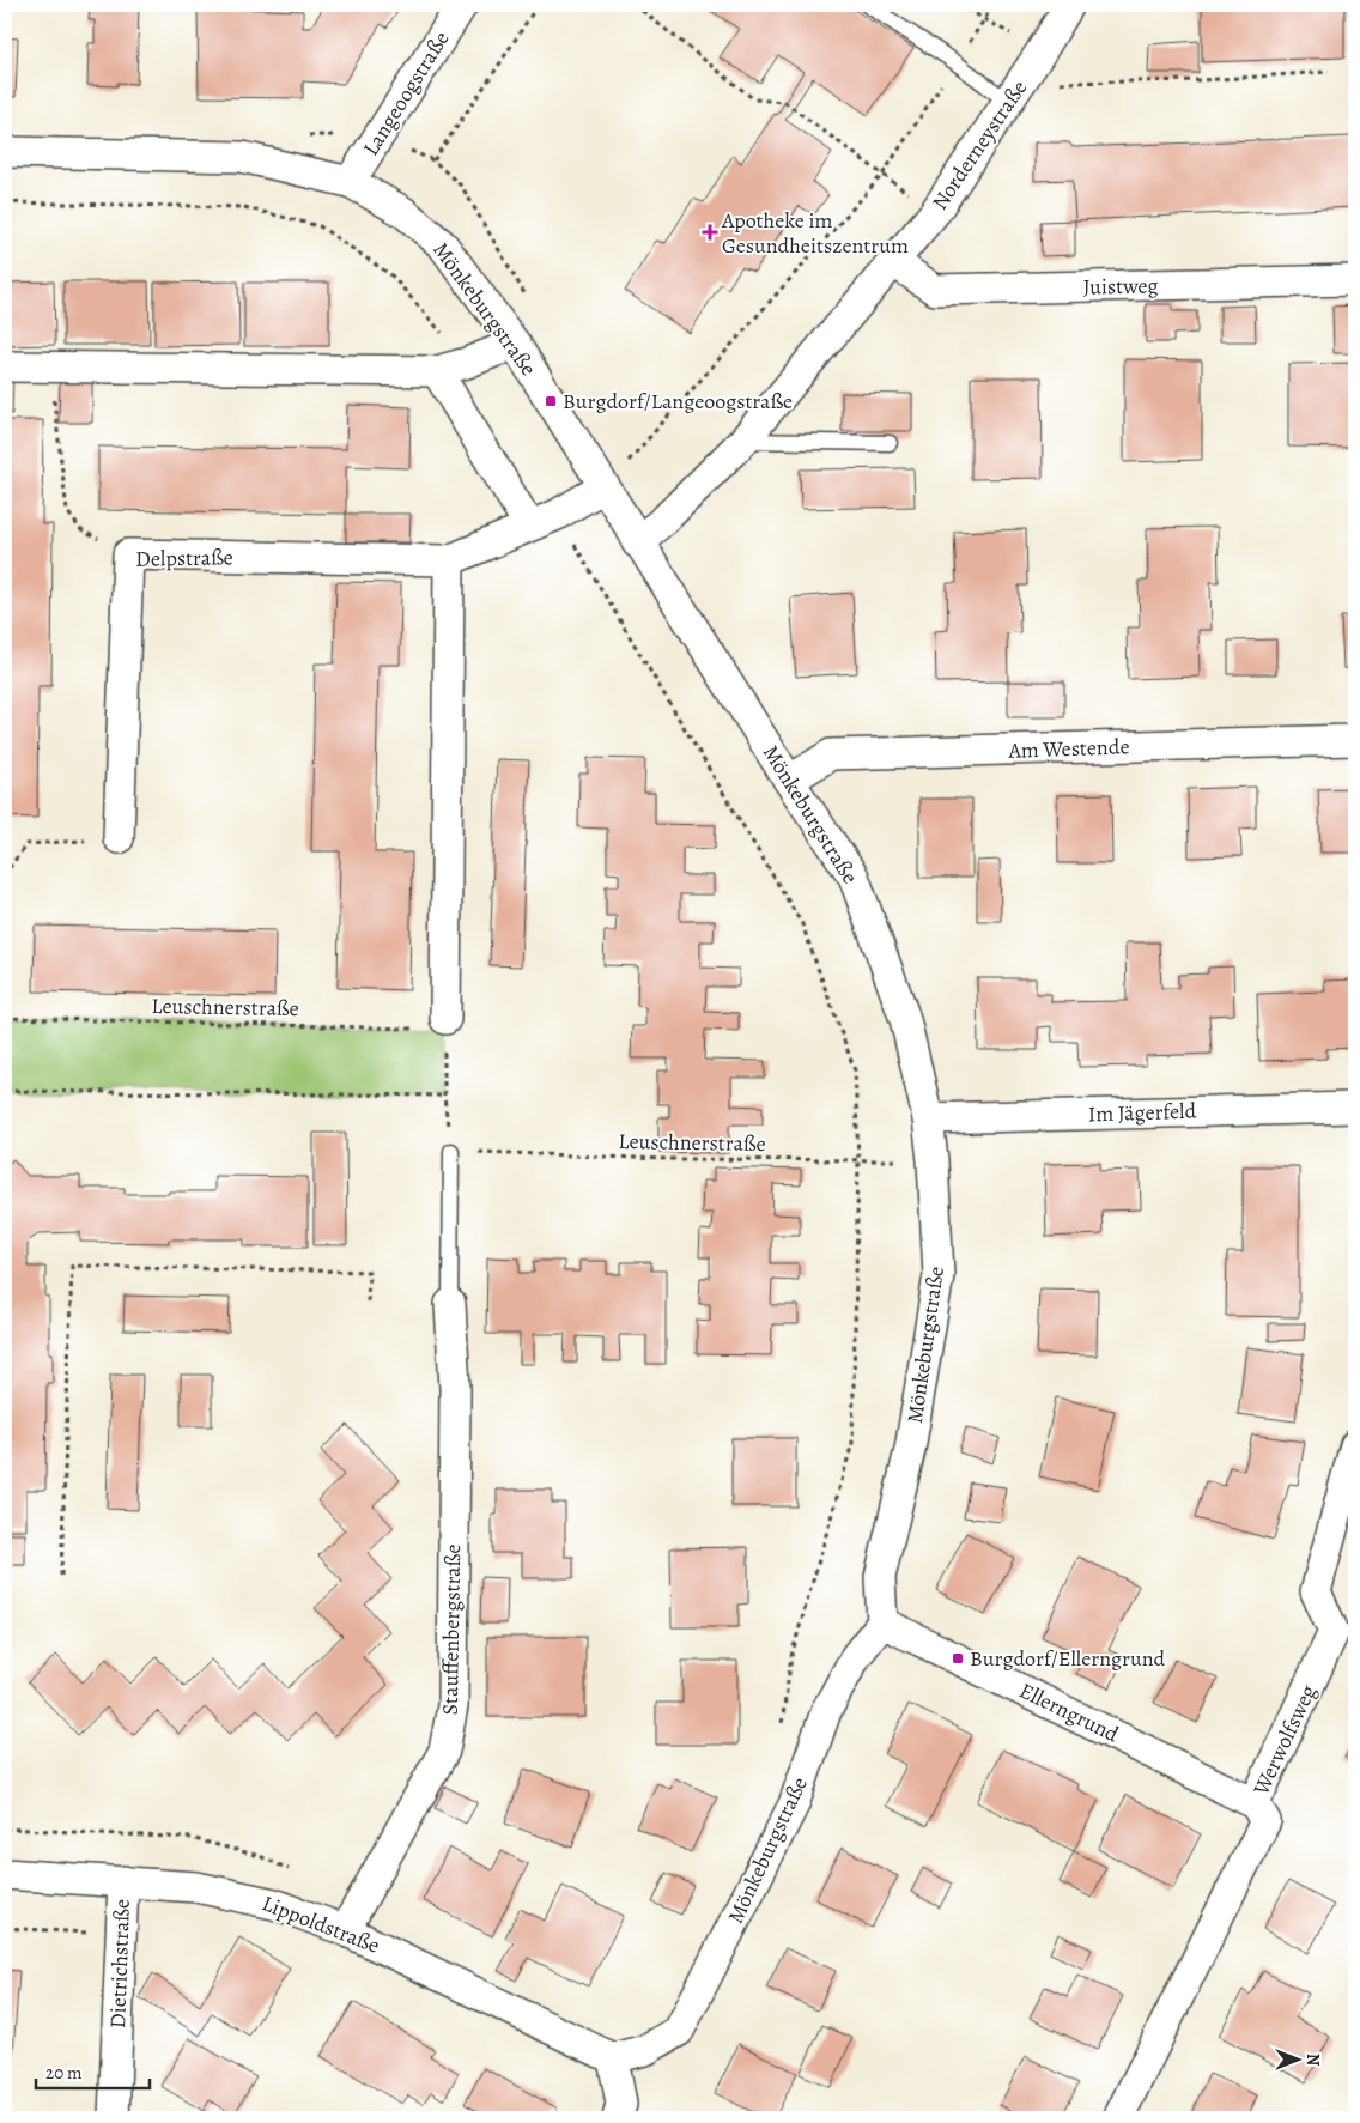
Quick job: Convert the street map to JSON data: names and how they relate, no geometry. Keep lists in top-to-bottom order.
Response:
{
  "streets": {
    "street": [
      "Langeoogstraße",
      "Norderneystraße",
      "Juistweg",
      "Mönkeburgstraße",
      "Delpstraße",
      "Am Westende",
      "Im Jägerfeld",
      "Stauffenbergstraße",
      "Ellerngrund",
      "Werwolfsweg",
      "Lippoldstraße",
      "Dietrichstraße"
    ],
    "path": ["Leuschnerstraße"]
  },
  "crossings": [
    ["Langeoogstraße", "Mönkeburgstraße"],
    ["Norderneystraße", "Juistweg"],
    ["Norderneystraße", "Mönkeburgstraße"],
    ["Mönkeburgstraße", "Am Westende"],
    ["Mönkeburgstraße", "Leuschnerstraße"],
    ["Mönkeburgstraße", "Im Jägerfeld"],
    ["Mönkeburgstraße", "Ellerngrund"],
    ["Mönkeburgstraße", "Lippoldstraße"],
    ["Stauffenbergstraße", "Lippoldstraße"],
    ["Ellerngrund", "Werwolfsweg"],
    ["Lippoldstraße", "Dietrichstraße"]
  ],
  "places": {
    "health": ["Apotheke im Gesundheitszentrum"],
    "transit": ["Burgdorf/Langeoogstraße", "Burgdorf/Ellerngrund"]
  },
  "scale_bar": "20 m",
  "north": "right"
}
